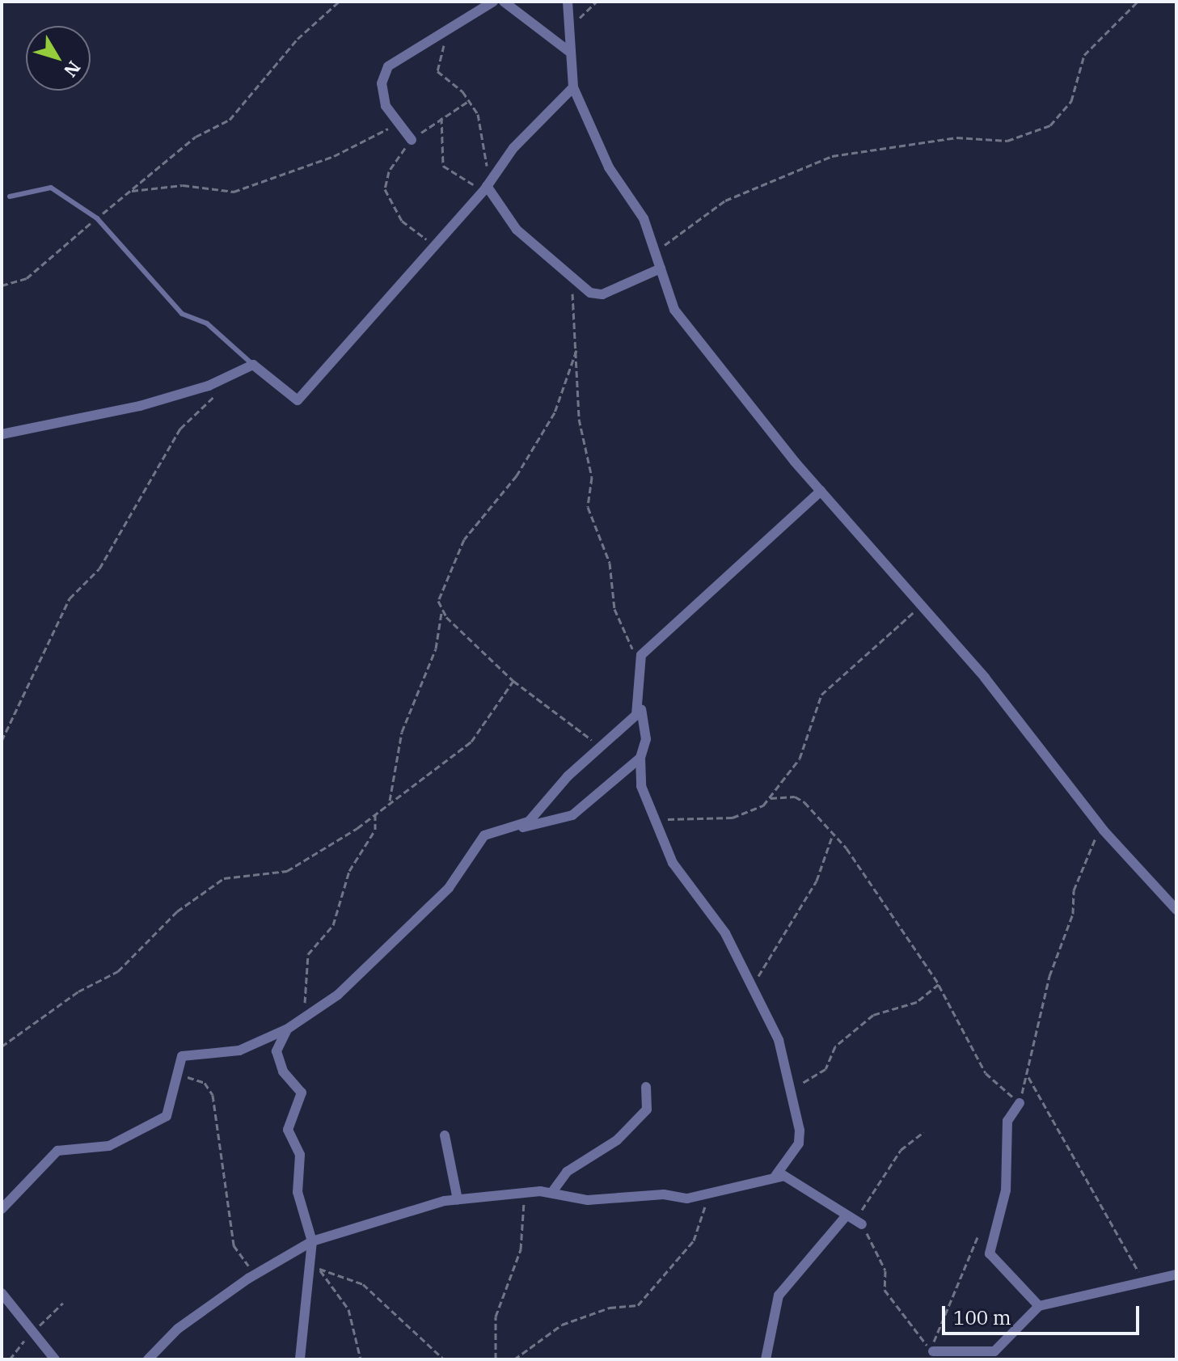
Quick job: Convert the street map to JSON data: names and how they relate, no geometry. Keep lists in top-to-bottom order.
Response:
{
  "scale_bar": "100 m",
  "north": "bottom right"
}
